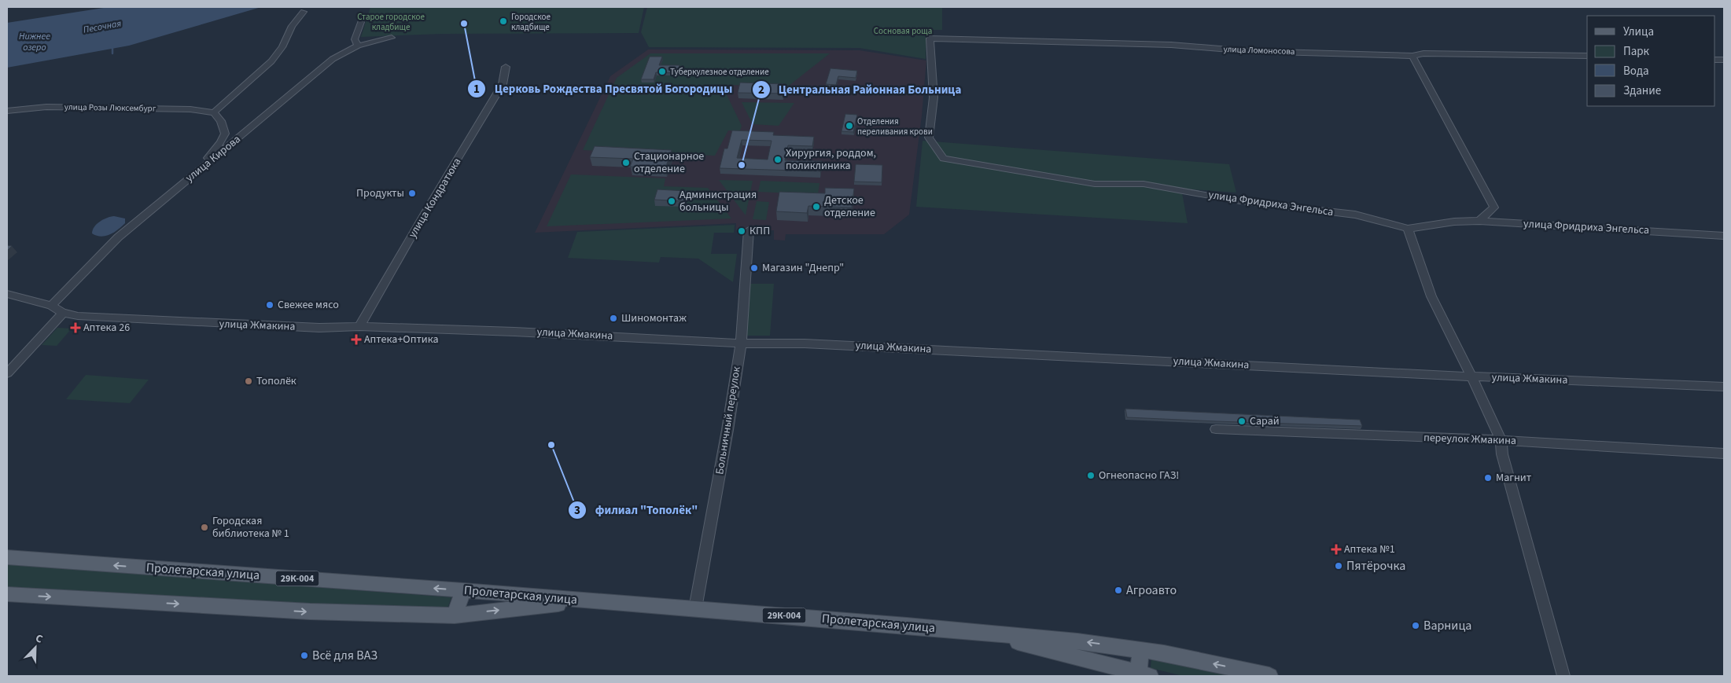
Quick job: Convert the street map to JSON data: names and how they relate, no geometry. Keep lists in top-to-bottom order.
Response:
{
  "streets": {
    "main road": ["Пролетарская улица", "29К-004"],
    "street": [
      "улица Ломоносова",
      "улица Розы Люксембург",
      "улица Кирова",
      "улица Кондратюка",
      "улица Фридриха Энгельса",
      "улица Жмакина",
      "Больничный переулок",
      "переулок Жмакина"
    ]
  },
  "crossings": [
    ["улица Ломоносова", "улица Фридриха Энгельса"],
    ["улица Кондратюка", "улица Жмакина"],
    ["улица Жмакина", "Больничный переулок"],
    ["Больничный переулок", "Пролетарская улица"]
  ],
  "water": ["Песочная", "Нижнее озеро"],
  "parks": ["Старое городское кладбище", "Сосновая роща"],
  "places": {
    "other": [
      "Городское кладбище",
      "Церковь Рождества Пресвятой Богородицы",
      "Туберкулезное отделение",
      "Отделения переливания крови",
      "Хирургия, роддом, поликлиника",
      "Стационарное отделение",
      "Центральная Районная Больница",
      "Продукты",
      "Администрация больницы",
      "Детское отделение",
      "КПП",
      "Магазин \"Днепр\"",
      "Свежее мясо",
      "Шиномонтаж",
      "Тополёк",
      "Сарай",
      "филиал \"Тополёк\"",
      "Огнеопасно ГАЗ!",
      "Магнит",
      "Городская библиотека № 1",
      "Пятёрочка",
      "Агроавто",
      "Варница",
      "Всё для ВАЗ"
    ],
    "health": ["Аптека 26", "Аптека+Оптика", "Аптека №1"]
  },
  "legend": [
    "Улица",
    "Парк",
    "Вода",
    "Здание"
  ],
  "north": "top right"
}
